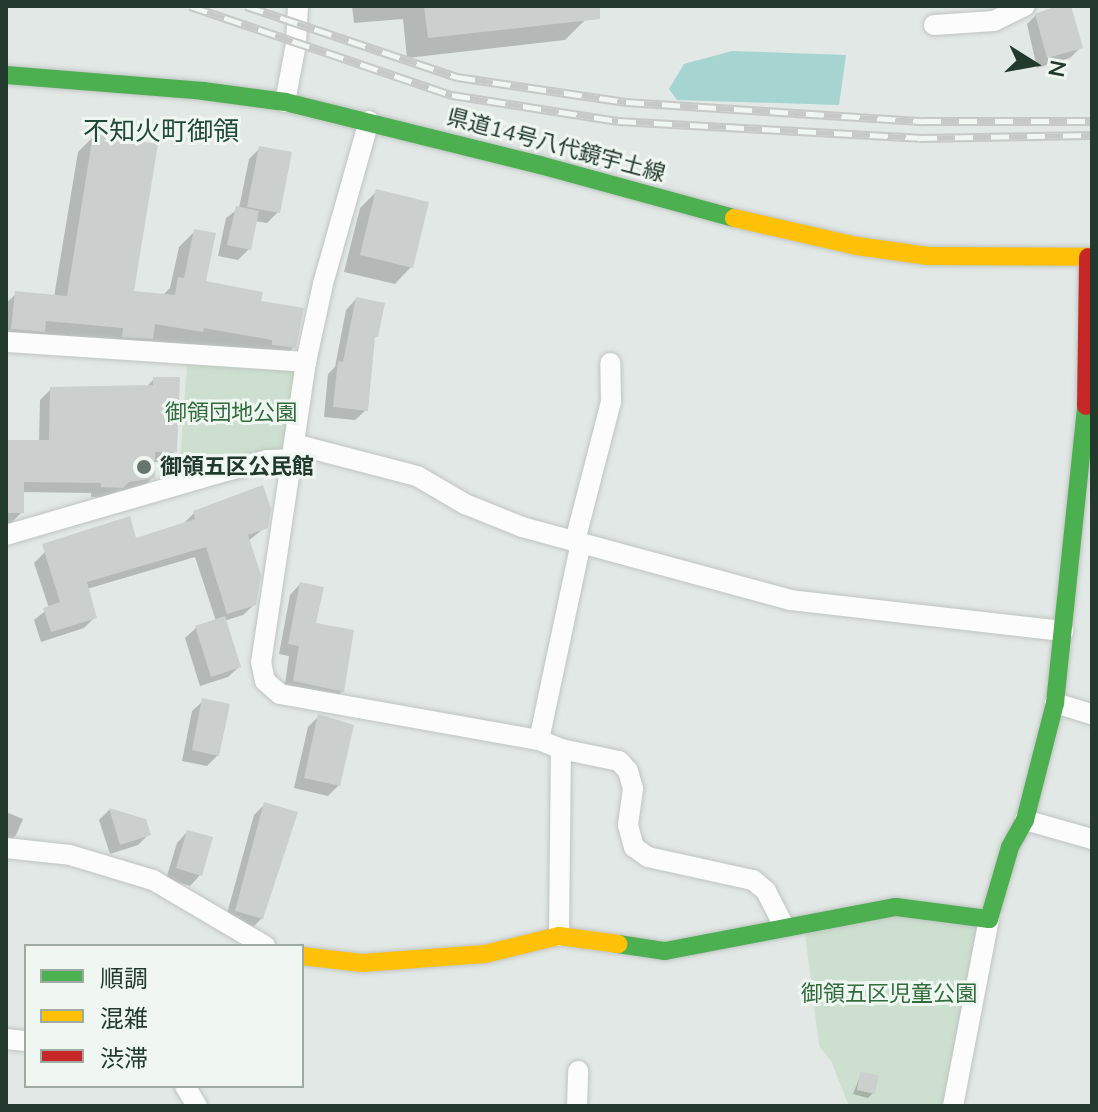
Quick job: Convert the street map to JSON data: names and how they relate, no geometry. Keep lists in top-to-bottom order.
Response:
{
  "streets": {
    "street": ["県道14号八代鏡宇土線"]
  },
  "districts": ["不知火町御領"],
  "parks": ["御領団地公園", "御領五区児童公園"],
  "places": ["御領五区公民館"],
  "legend": ["順調", "混雑", "渋滞"],
  "north": "right"
}
